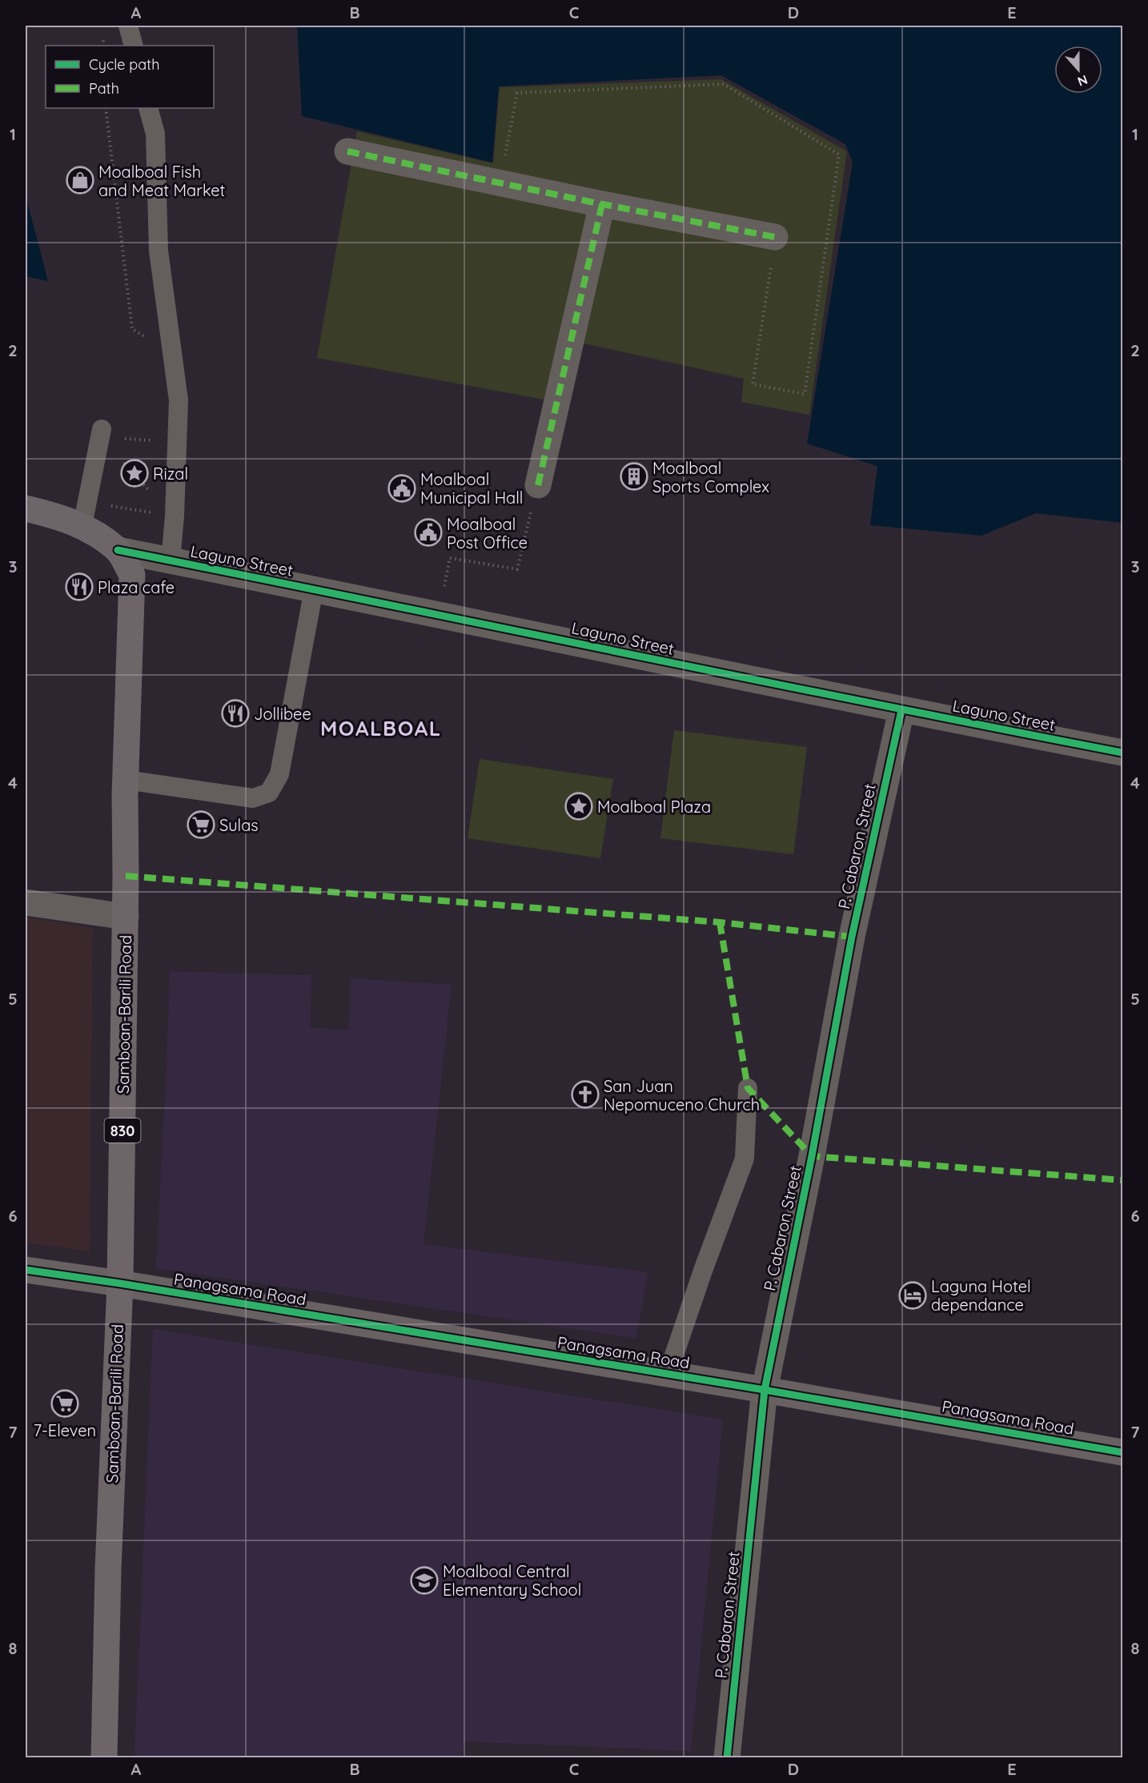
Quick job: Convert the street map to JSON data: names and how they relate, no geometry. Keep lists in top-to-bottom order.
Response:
{
  "streets": {
    "highway": ["Samboan-Barili Road", "830"],
    "street": ["Laguno Street", "P. Cabaron Street", "Panagsama Road"]
  },
  "crossings": [
    ["Laguno Street", "P. Cabaron Street"],
    ["Laguno Street", "Samboan-Barili Road"],
    ["P. Cabaron Street", "Panagsama Road"],
    ["Samboan-Barili Road", "Panagsama Road"]
  ],
  "districts": ["MOALBOAL"],
  "places": {
    "shop": ["Moalboal Fish and Meat Market"],
    "place": ["Rizal", "Moalboal Plaza"],
    "building": ["Moalboal Sports Complex"],
    "public building": ["Moalboal Municipal Hall", "Moalboal Post Office"],
    "restaurant": ["Plaza cafe", "Jollibee"],
    "supermarket": ["Sulas", "7-Eleven"],
    "church": ["San Juan Nepomuceno Church"],
    "hotel": ["Laguna Hotel dependance"],
    "school or university": ["Moalboal Central Elementary School"]
  },
  "legend": ["Cycle path", "Path"],
  "north": "bottom",
  "grid": {
    "columns": [
      "A",
      "B",
      "C",
      "D",
      "E"
    ],
    "rows": [
      "1",
      "2",
      "3",
      "4",
      "5",
      "6",
      "7",
      "8"
    ]
  }
}
